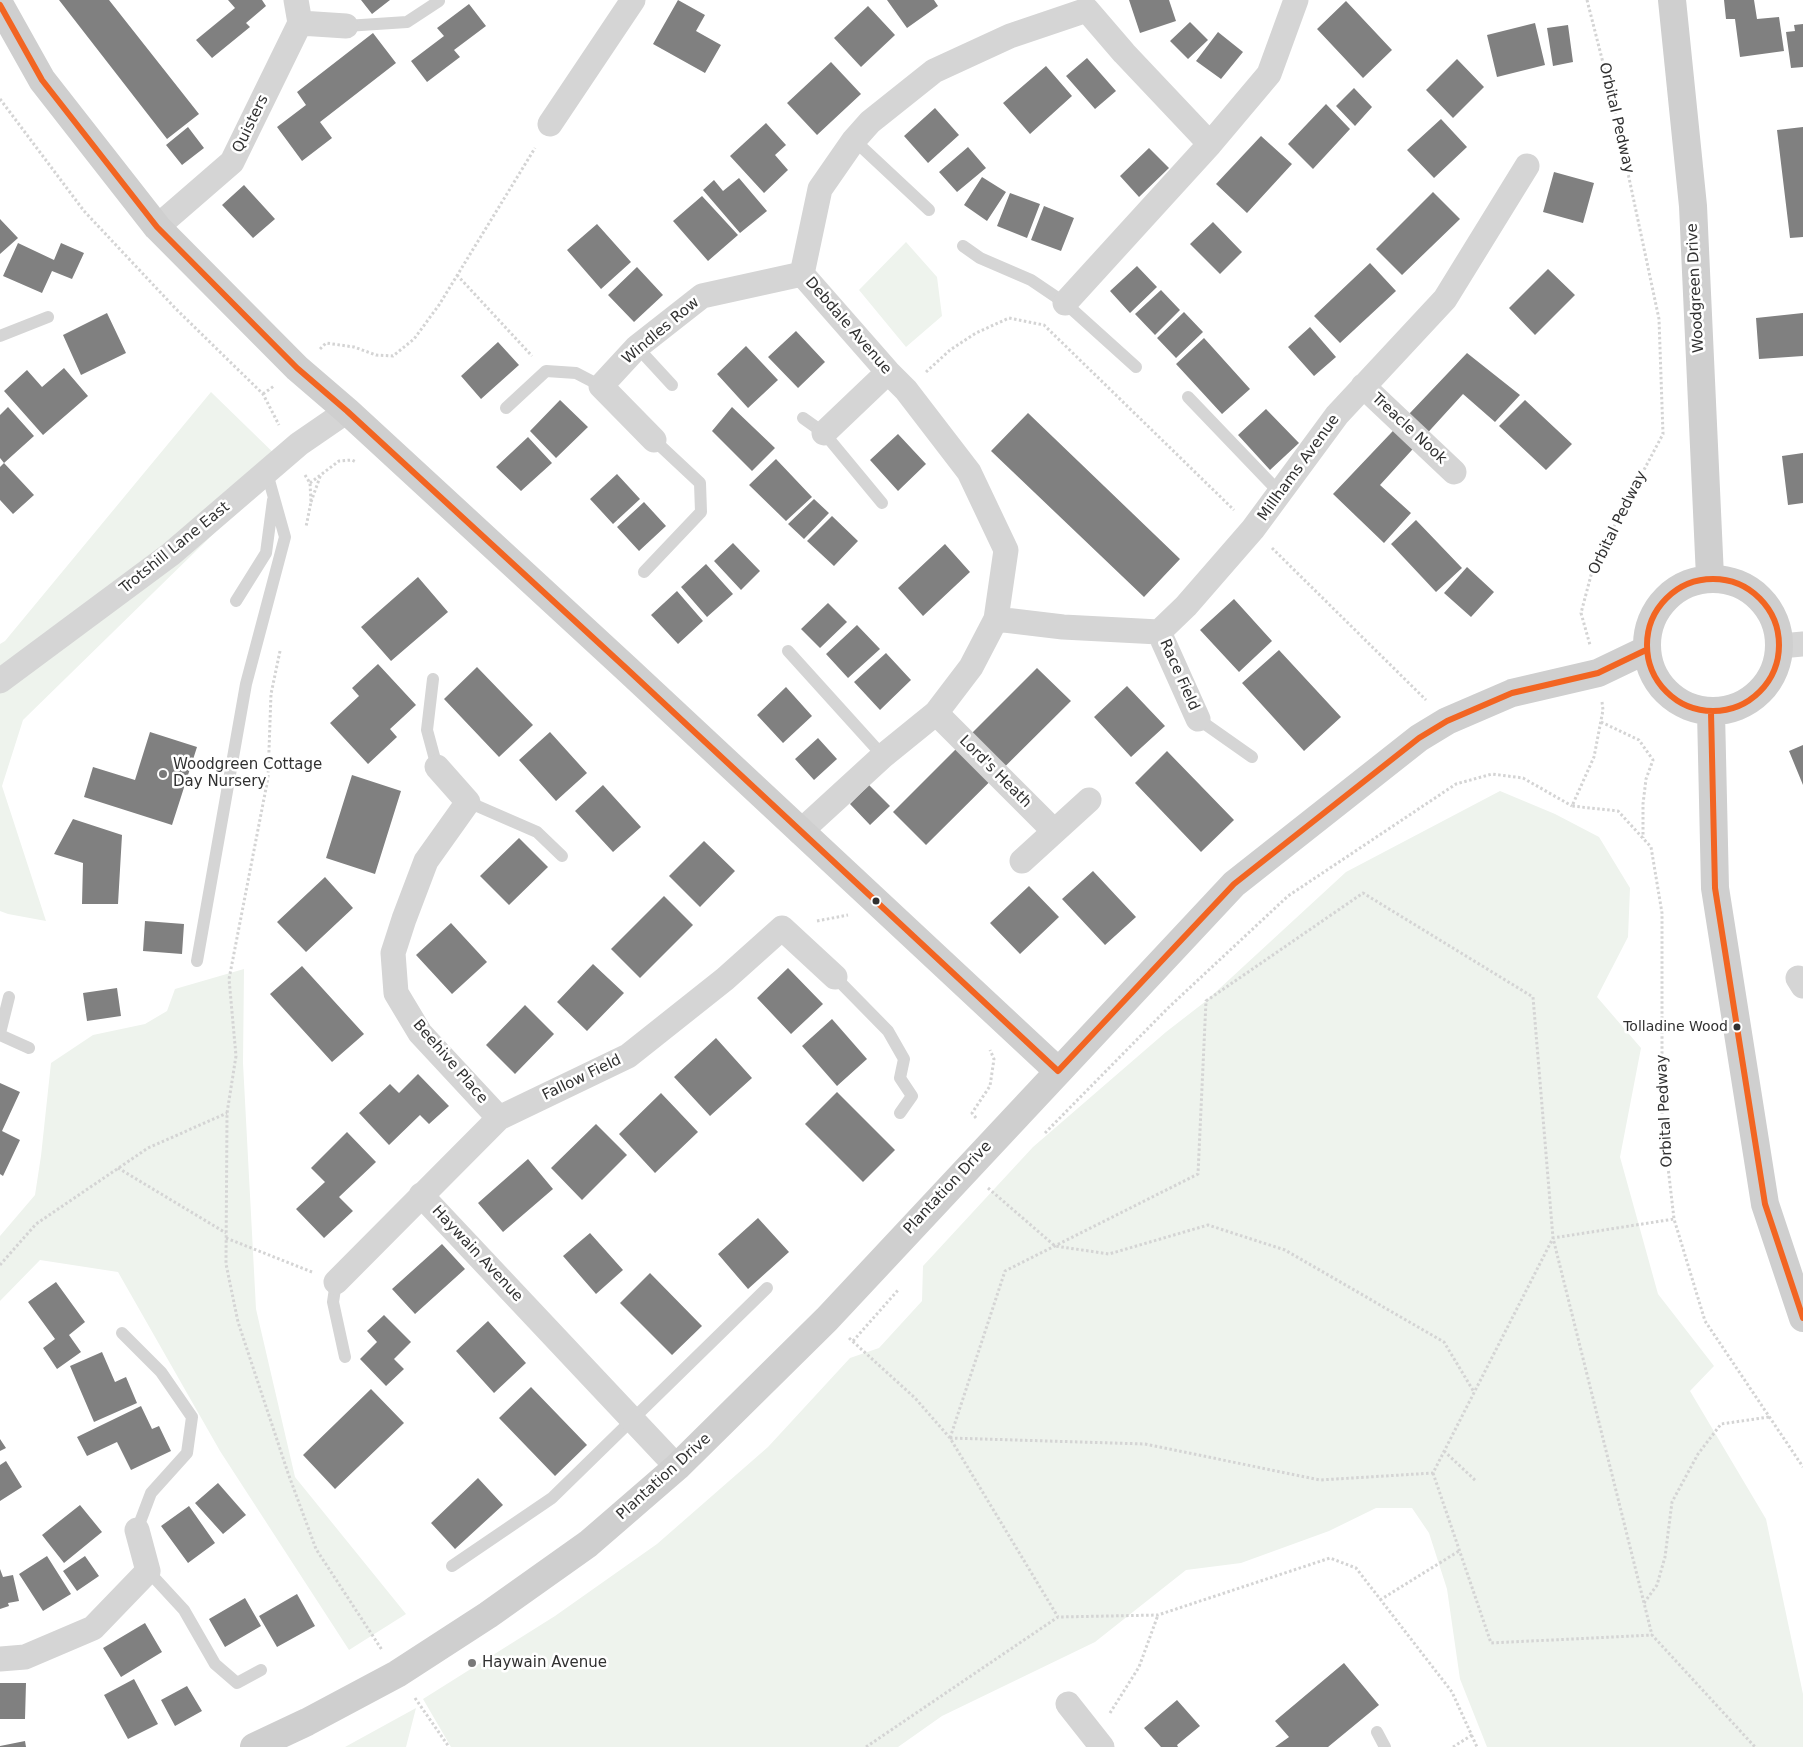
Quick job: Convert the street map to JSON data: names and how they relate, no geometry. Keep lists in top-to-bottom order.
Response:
{
  "streets": {
    "street": [
      "Quisters",
      "Woodgreen Drive",
      "Debdale Avenue",
      "Windles Row",
      "Treacle Nook",
      "Millhams Avenue",
      "Trotshill Lane East",
      "Race Field",
      "Lord's Heath",
      "Beehive Place",
      "Fallow Field",
      "Plantation Drive",
      "Haywain Avenue"
    ],
    "path": ["Orbital Pedway"]
  },
  "crossings": [
    ["Orbital Pedway", "Plantation Drive"],
    ["Woodgreen Drive", "Plantation Drive"],
    ["Debdale Avenue", "Windles Row"],
    ["Debdale Avenue", "Lord's Heath"],
    ["Treacle Nook", "Millhams Avenue"],
    ["Millhams Avenue", "Race Field"],
    ["Beehive Place", "Fallow Field"],
    ["Fallow Field", "Haywain Avenue"],
    ["Plantation Drive", "Haywain Avenue"]
  ],
  "places": ["Woodgreen Cottage Day Nursery", "Tolladine Wood", "Haywain Avenue"]
}
